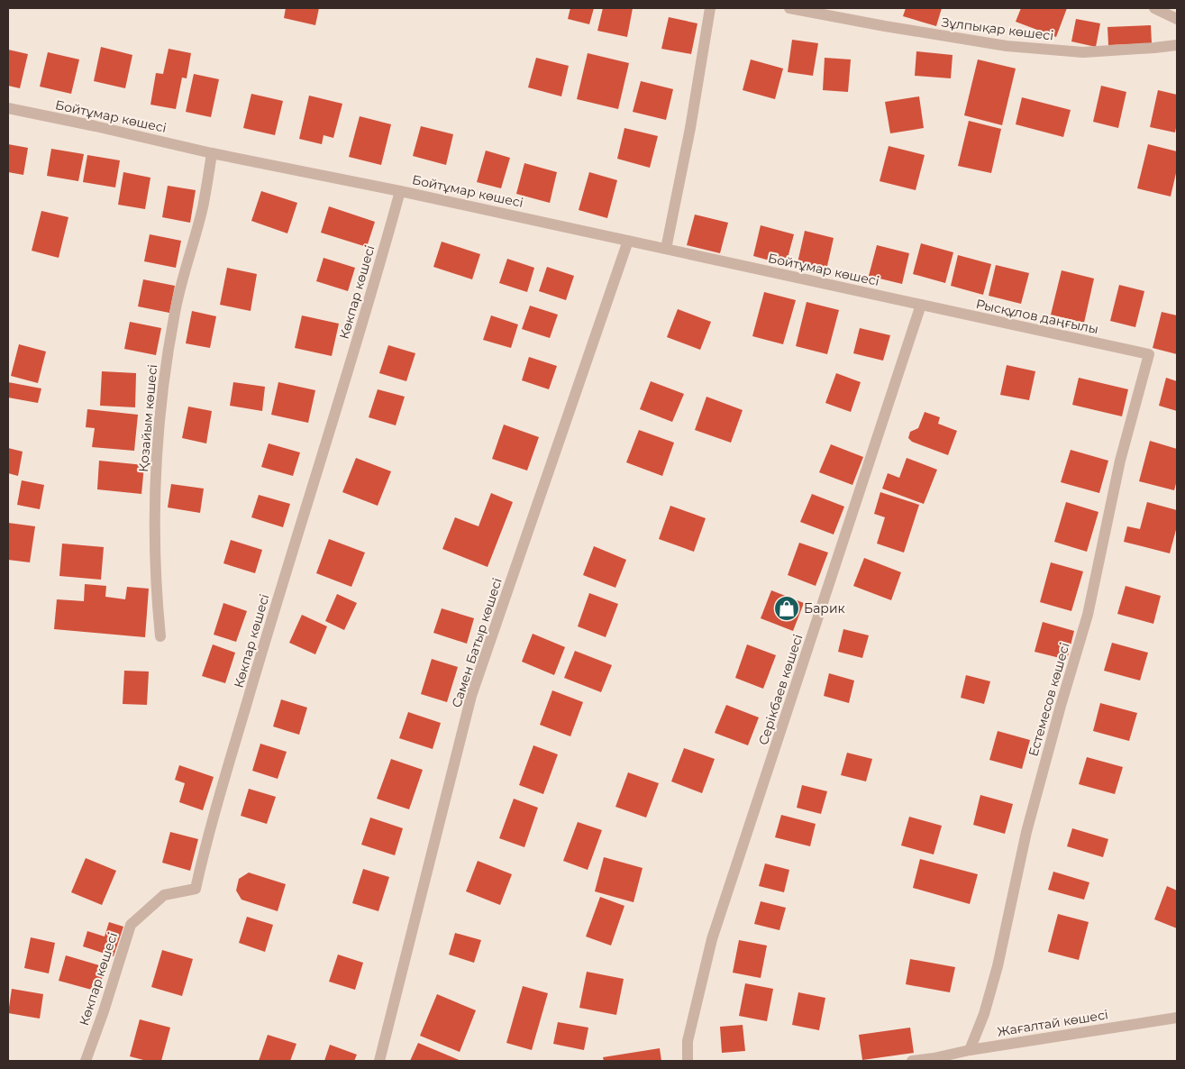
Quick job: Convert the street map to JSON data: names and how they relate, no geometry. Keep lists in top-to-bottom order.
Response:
{
  "streets": {
    "street": [
      "Зұлпықар көшесі",
      "Бойтұмар көшесі",
      "Көкпар көшесі",
      "Рысқұлов даңғылы",
      "Қозайым көшесі",
      "Самен Батыр көшесі",
      "Серікбаев көшесі",
      "Естемесов көшесі",
      "Жағалтай көшесі"
    ]
  },
  "crossings": [
    ["Бойтұмар көшесі", "Көкпар көшесі"],
    ["Бойтұмар көшесі", "Рысқұлов даңғылы"],
    ["Бойтұмар көшесі", "Қозайым көшесі"],
    ["Бойтұмар көшесі", "Самен Батыр көшесі"],
    ["Бойтұмар көшесі", "Серікбаев көшесі"],
    ["Рысқұлов даңғылы", "Серікбаев көшесі"],
    ["Рысқұлов даңғылы", "Естемесов көшесі"],
    ["Естемесов көшесі", "Жағалтай көшесі"]
  ],
  "places": {
    "shop": ["Барик"]
  }
}
